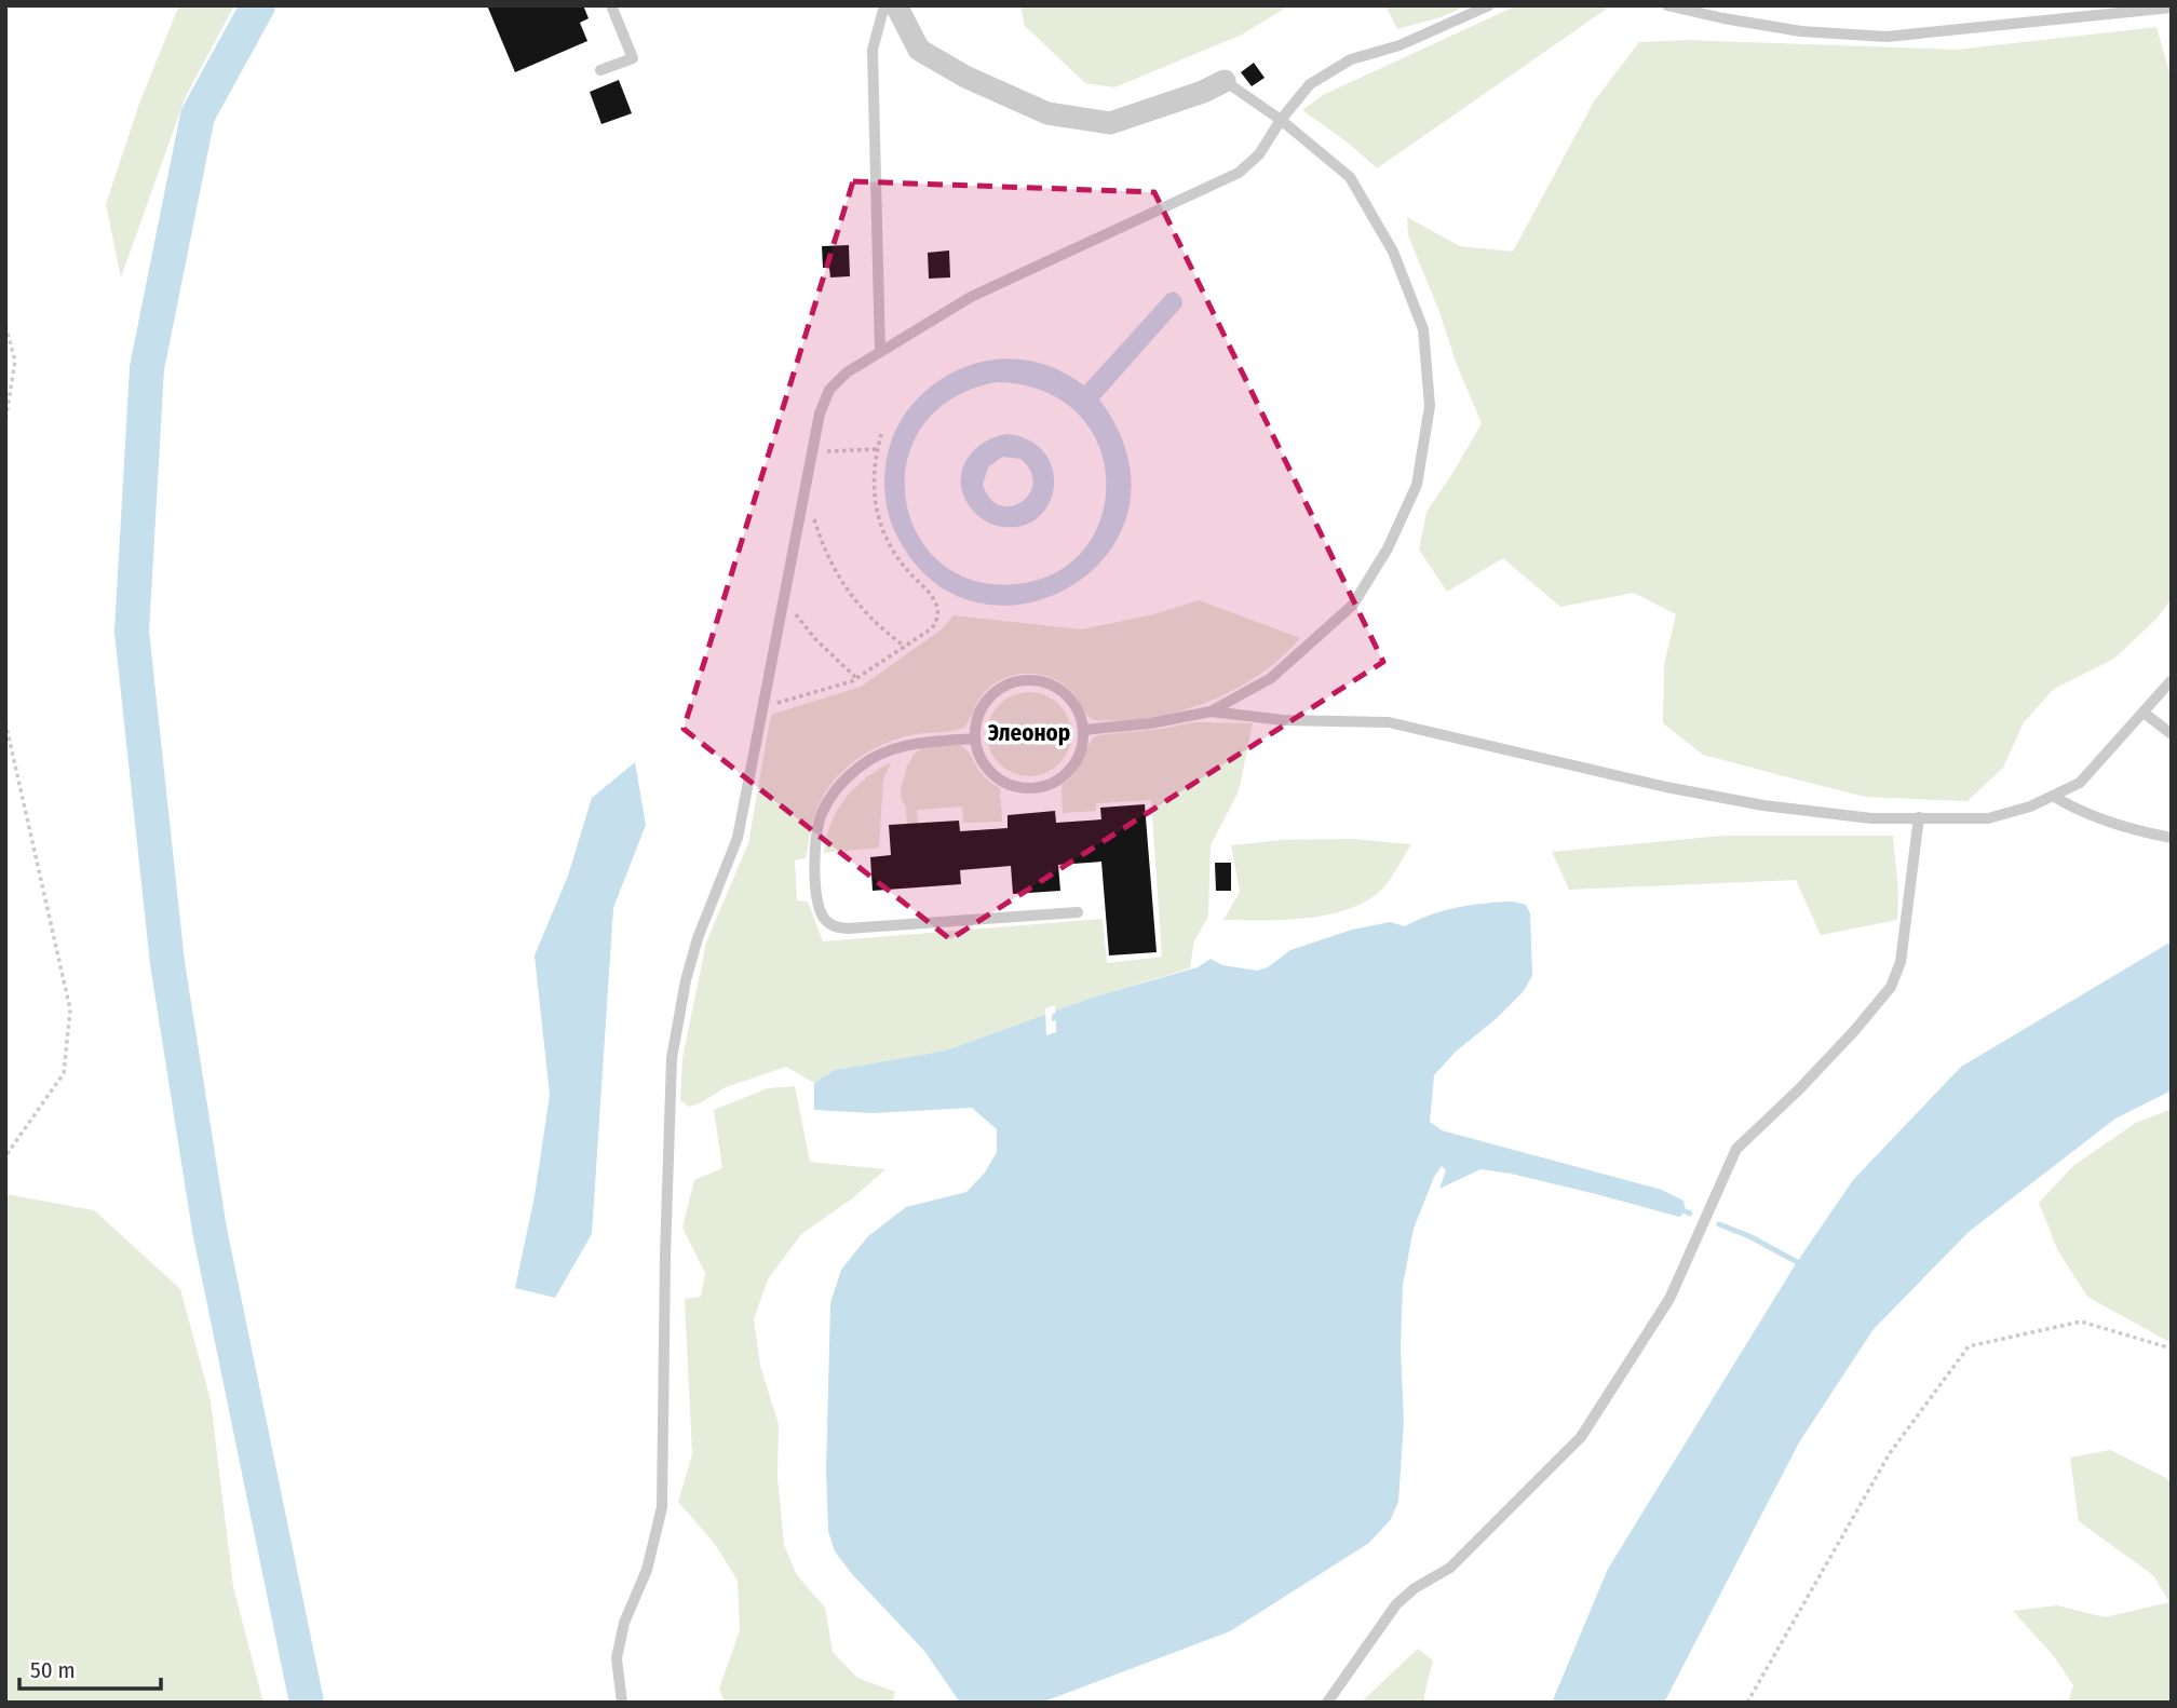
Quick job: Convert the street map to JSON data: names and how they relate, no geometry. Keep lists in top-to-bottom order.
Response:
{
  "districts": ["Элеонор"],
  "scale_bar": "50 m"
}
